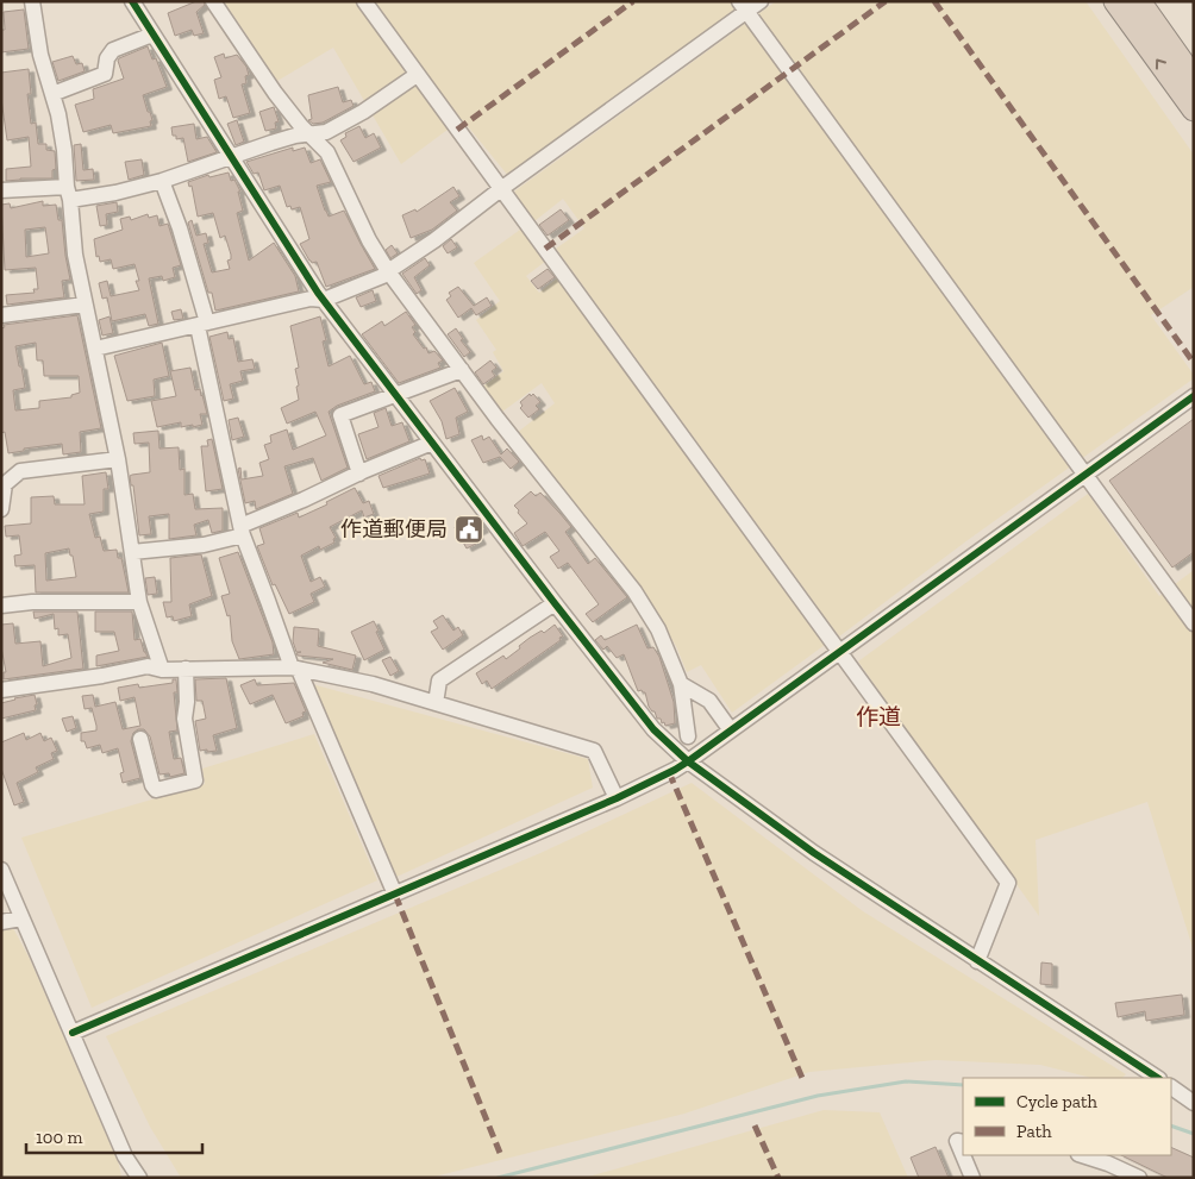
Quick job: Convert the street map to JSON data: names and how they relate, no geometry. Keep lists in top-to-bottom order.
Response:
{
  "districts": ["作道"],
  "places": {
    "public building": ["作道郵便局"]
  },
  "legend": ["Cycle path", "Path"],
  "scale_bar": "100 m"
}
